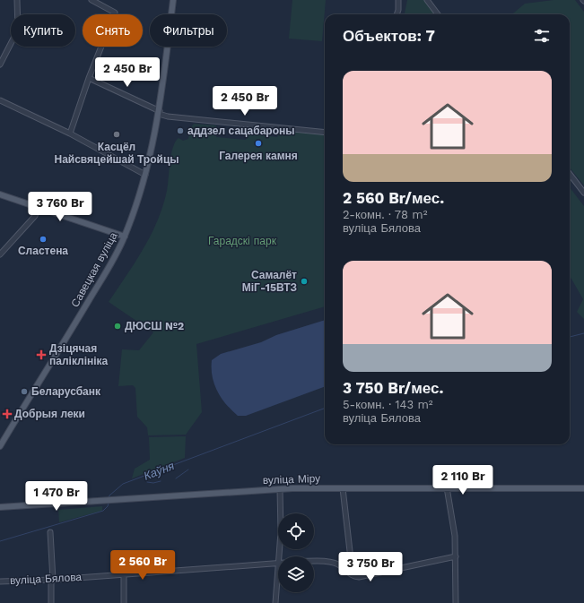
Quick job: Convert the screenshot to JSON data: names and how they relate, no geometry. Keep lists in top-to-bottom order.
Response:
{
  "streets": {
    "main road": ["Савецкая вуліца", "вуліца Міру"],
    "street": ["вуліца Бялова"]
  },
  "water": ["Каўня"],
  "parks": ["Гарадскі парк"],
  "places": {
    "other": [
      "аддзел сацабароны",
      "Касцёл Найсвяцейшай Тройцы",
      "Галерея камня",
      "Сластена",
      "Самалёт МіГ-15ВТЗ",
      "ДЮСШ №2",
      "Беларусбанк"
    ],
    "health": ["Дзіцячая паліклініка", "Добрыя леки"]
  },
  "page": {
    "chip": ["Купить", "Снять", "Фильтры"],
    "heading": "Объектов: 7",
    "price": [
      "2 450 Br",
      "2 450 Br",
      "3 760 Br",
      "2 110 Br",
      "1 470 Br",
      "2 560 Br",
      "3 750 Br"
    ],
    "list": [
      {
        "name": "2 560 Br/мес.",
        "note": "2-комн. · 78 m² · вуліца Бялова"
      },
      {
        "name": "3 750 Br/мес.",
        "note": "5-комн. · 143 m² · вуліца Бялова"
      }
    ]
  }
}
